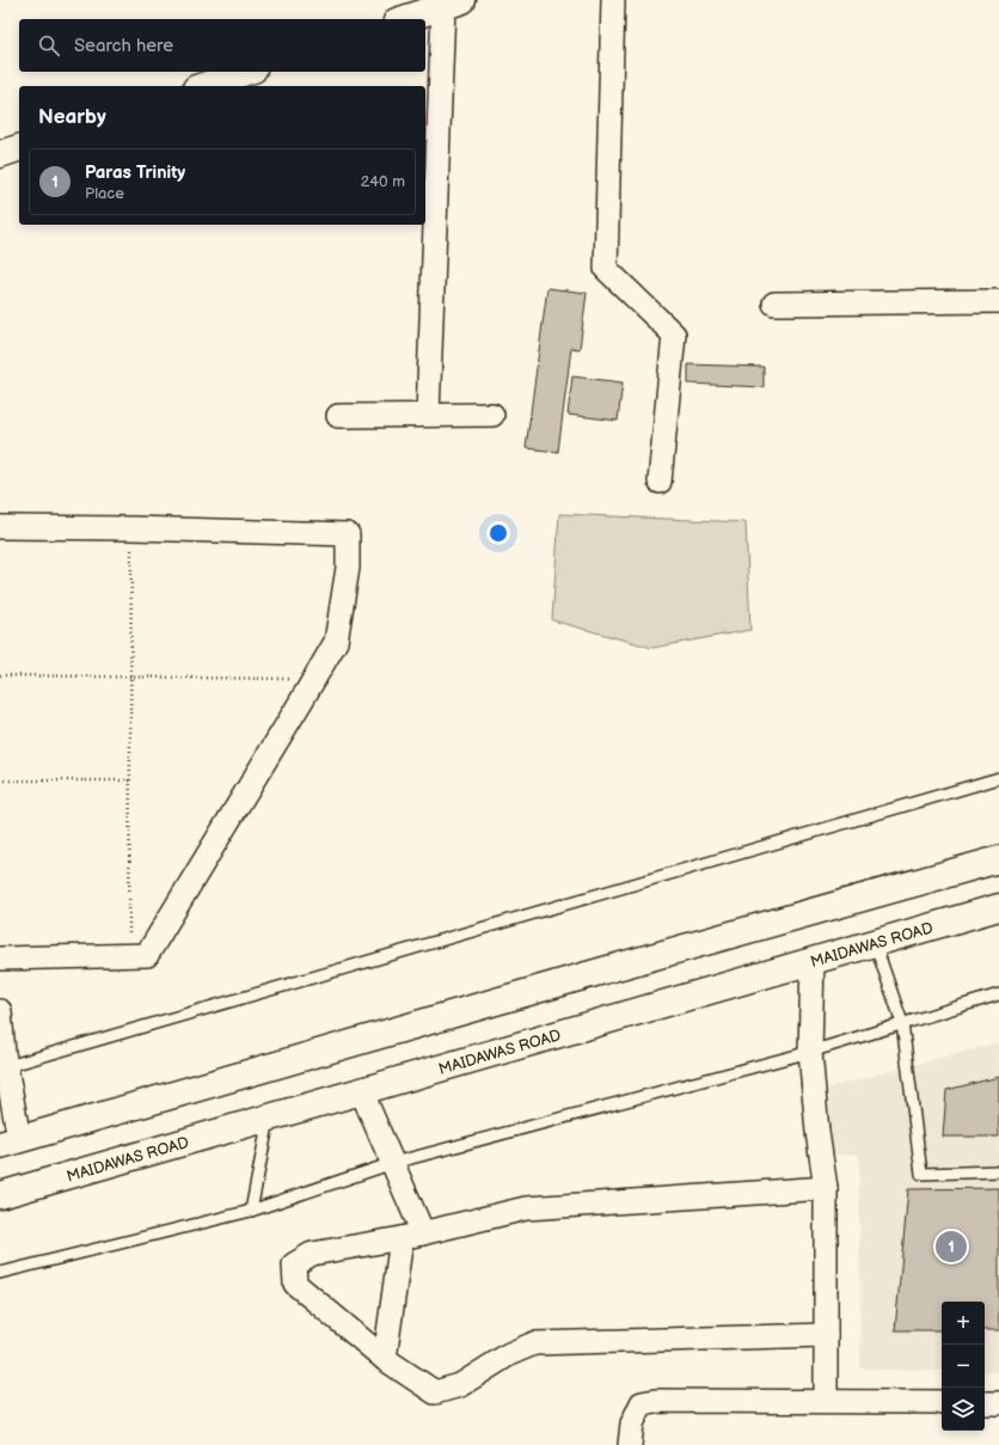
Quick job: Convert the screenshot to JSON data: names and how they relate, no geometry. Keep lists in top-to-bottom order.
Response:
{
  "streets": {
    "street": ["MAIDAWAS ROAD"]
  },
  "page": {
    "search": "Search here",
    "heading": "Nearby",
    "list": [
      {
        "mark": "1",
        "name": "Paras Trinity",
        "note": "Place",
        "value": "240 m"
      }
    ],
    "pins": "1",
    "map_buttons": ["+", "−"]
  }
}
